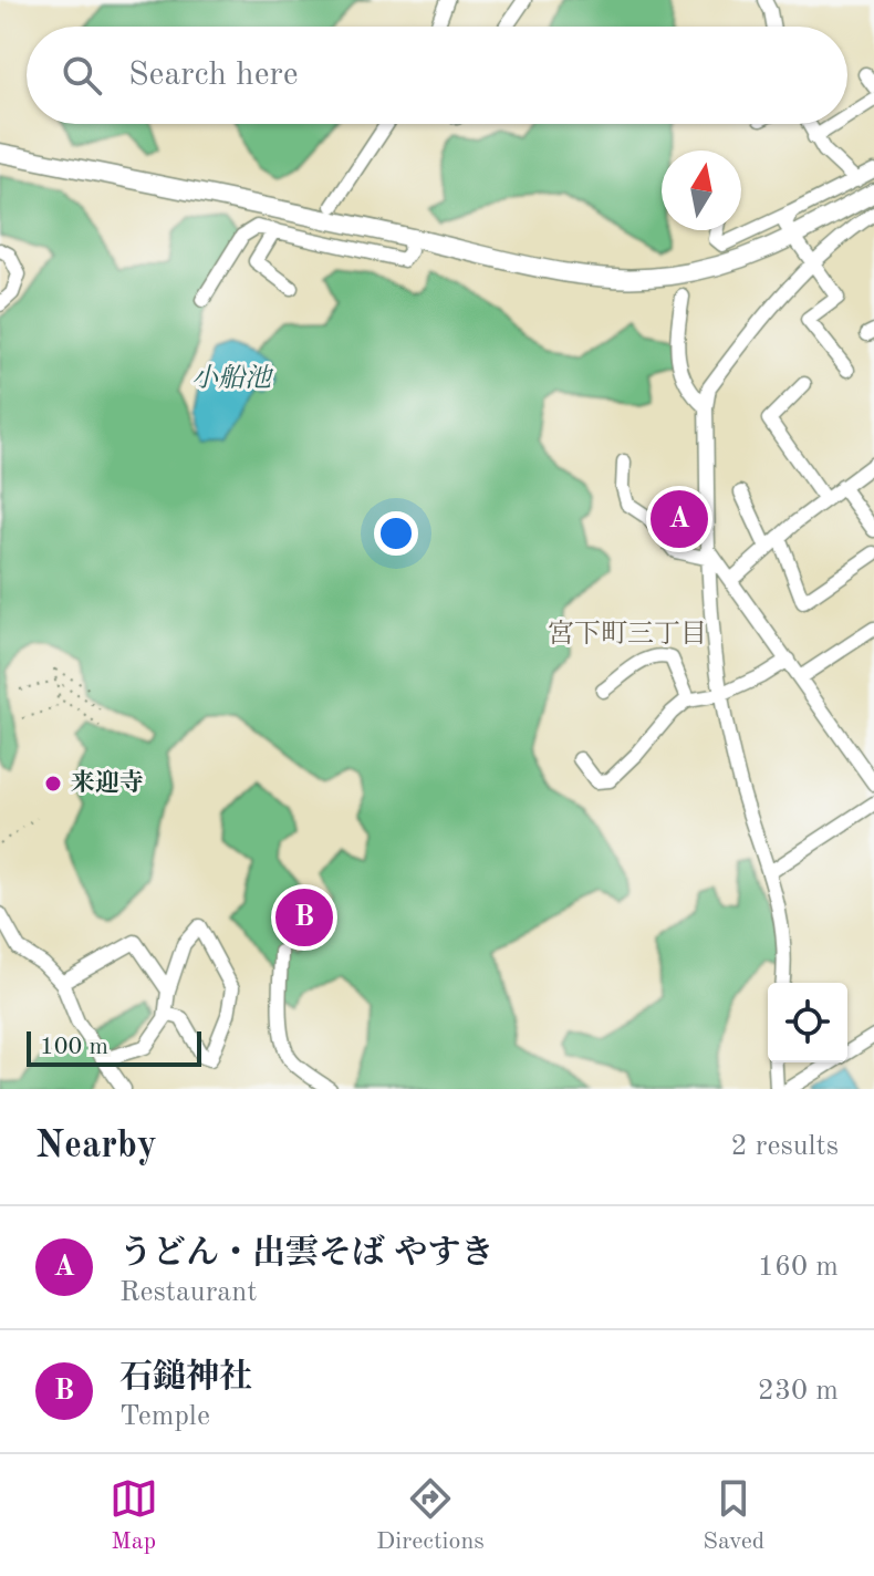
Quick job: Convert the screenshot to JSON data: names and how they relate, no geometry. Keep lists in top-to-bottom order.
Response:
{
  "districts": ["宮下町三丁目"],
  "water": ["小船池"],
  "places": ["来迎寺"],
  "scale_bar": "100 m",
  "north": "top",
  "page": {
    "search": "Search here",
    "pins": ["A", "B"],
    "scale": "100 m",
    "heading": ["Nearby", "2 results"],
    "list": [
      {
        "mark": "A",
        "name": "うどん・出雲そば やすき",
        "note": "Restaurant",
        "value": "160 m"
      },
      {
        "mark": "B",
        "name": "石鎚神社",
        "note": "Temple",
        "value": "230 m"
      }
    ],
    "nav": ["Map", "Directions", "Saved"]
  }
}
